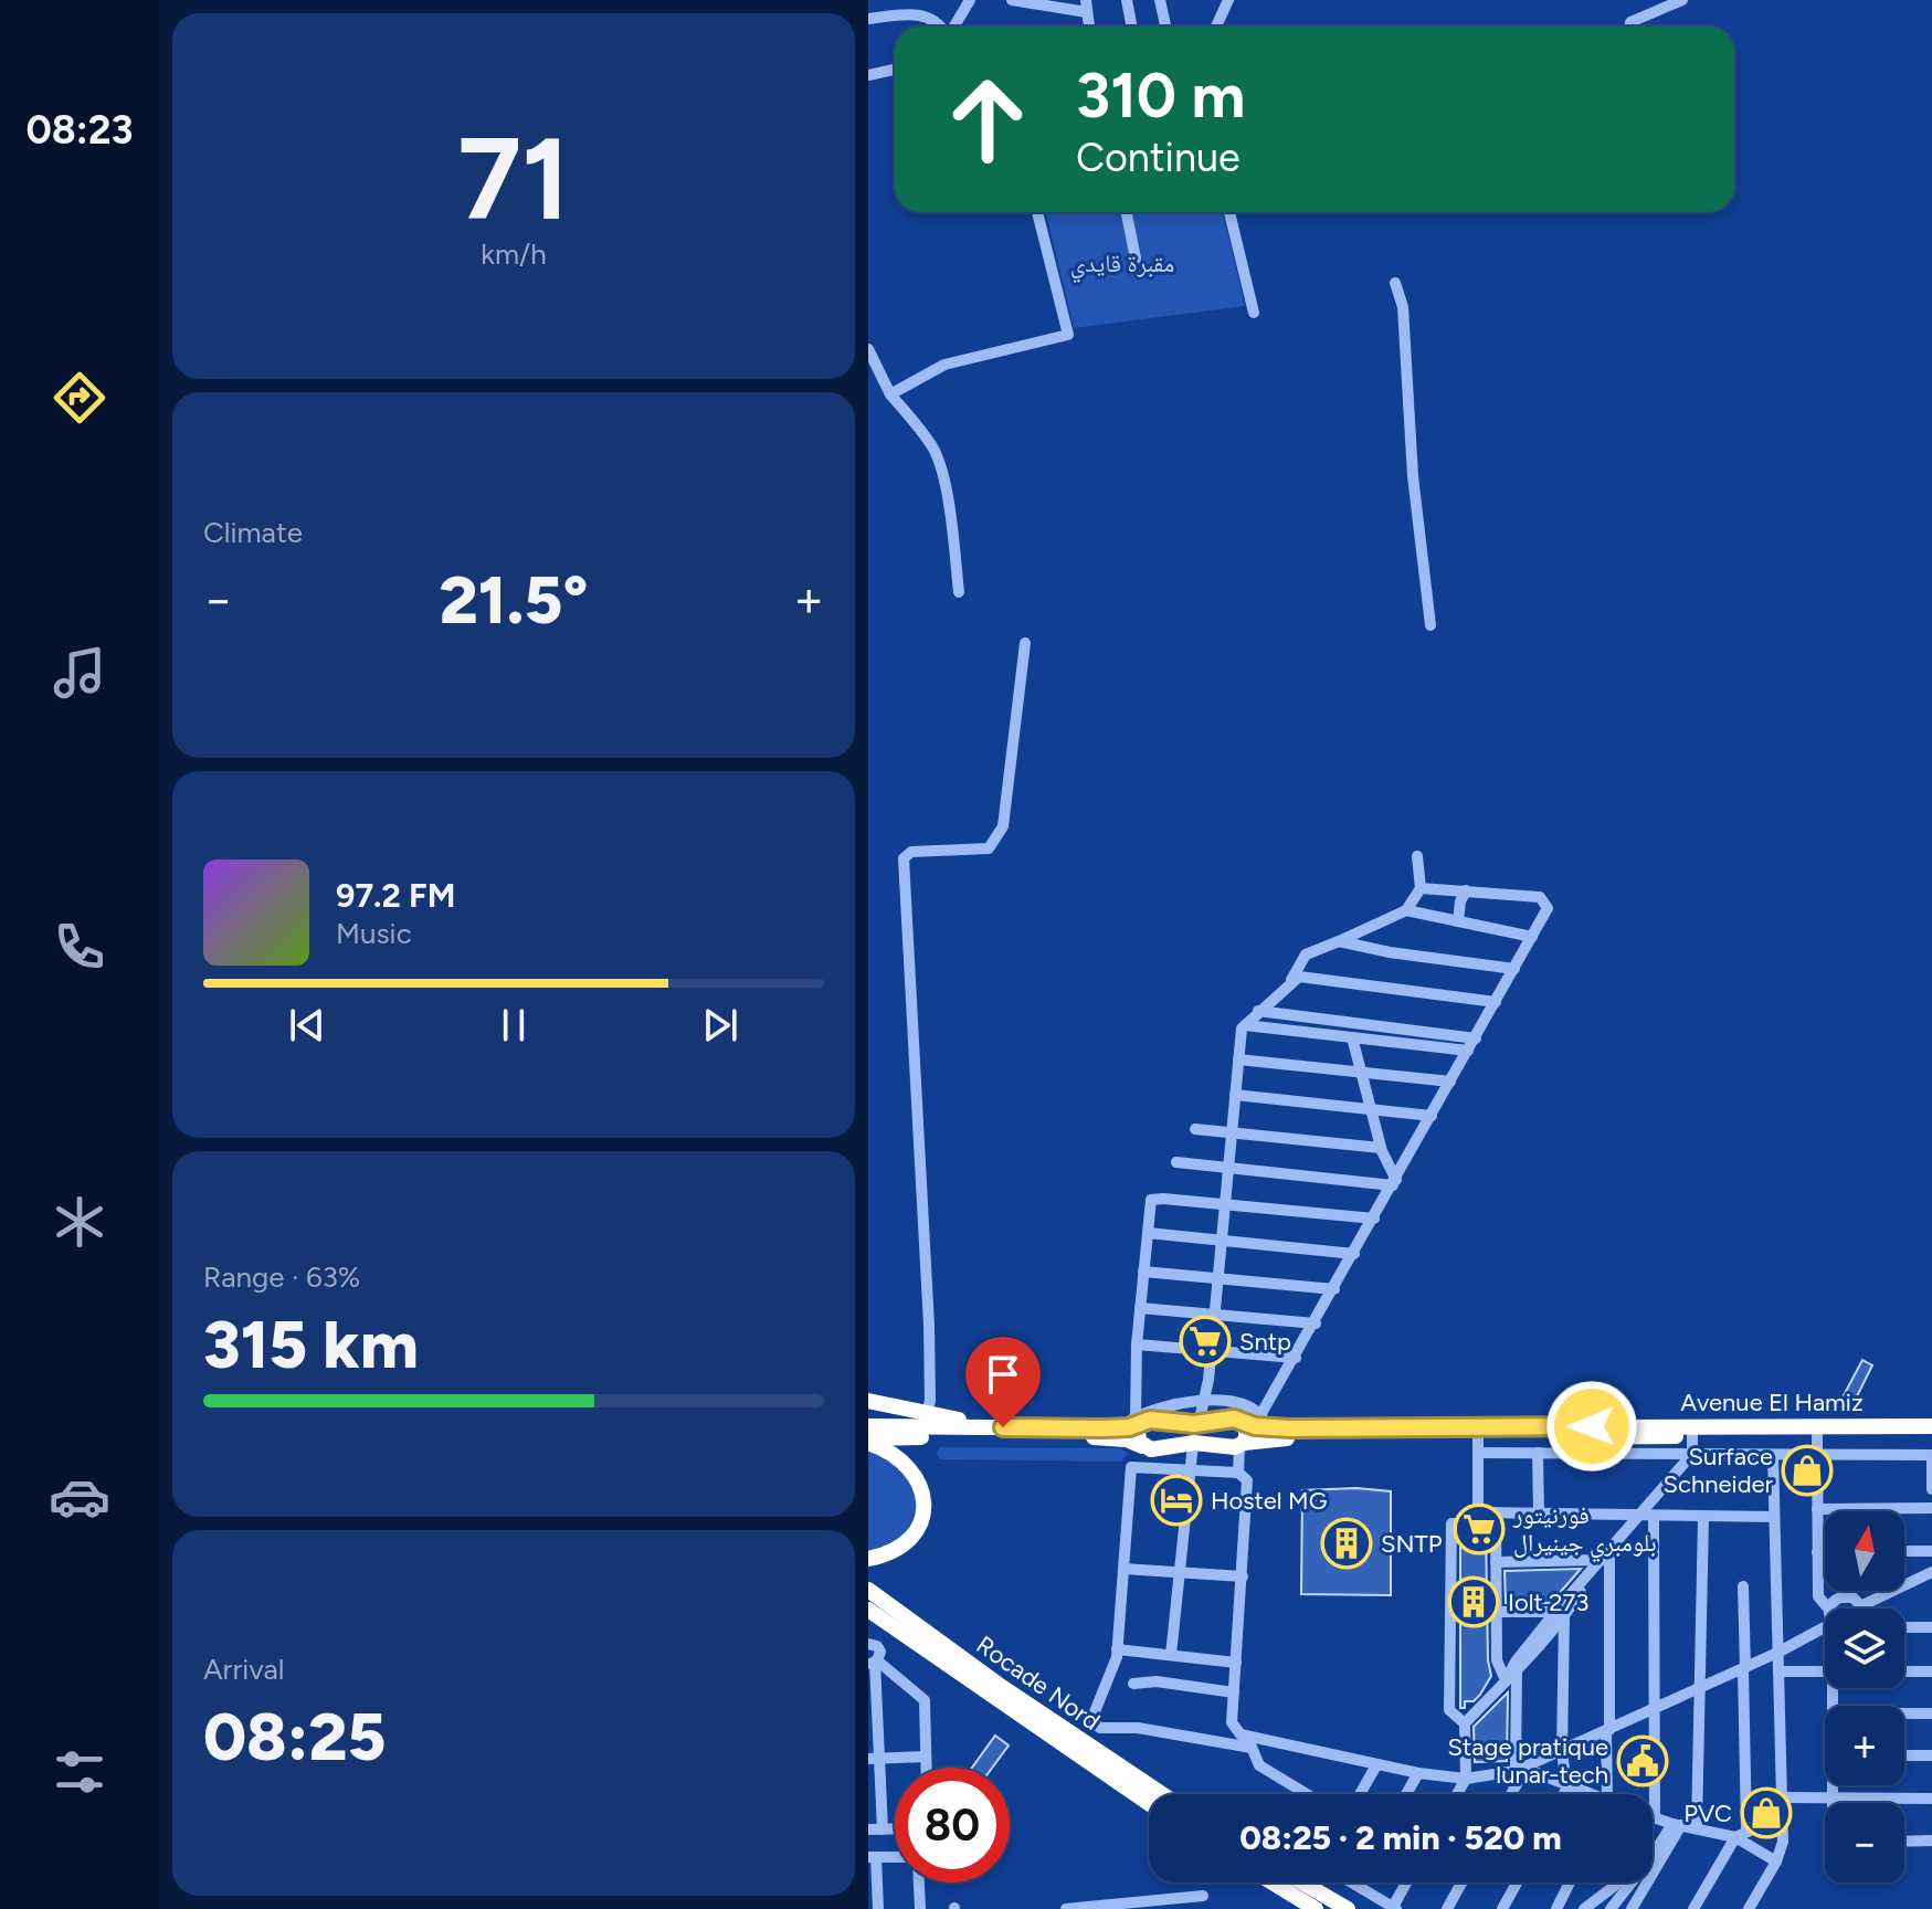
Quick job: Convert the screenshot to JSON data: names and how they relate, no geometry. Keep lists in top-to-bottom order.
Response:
{
  "streets": {
    "highway": ["Avenue El Hamiz", "Rocade Nord"]
  },
  "parks": ["مقبرة قايدي"],
  "places": {
    "supermarket": ["Sntp", "فورنيتور بلومبري جينيرال"],
    "shop": ["Surface Schneider", "PVC"],
    "hotel": ["Hostel MG"],
    "building": ["SNTP", "Iolt 273"],
    "public building": ["Stage pratique lunar-tech"]
  },
  "north": "top",
  "page": {
    "tabs": "08:23",
    "tile": [
      ["71", "km/h"],
      "Climate",
      ["Range · 63%", "315 km"],
      ["Arrival", "08:25"]
    ],
    "turn": ["310 m", "Continue"],
    "heat": ["−", "21.5°", "+"],
    "song": ["97.2 FM", "Music"],
    "map_buttons": ["+", "−"],
    "limit": "80",
    "trip": "08:25 · 2 min · 520 m"
  }
}
